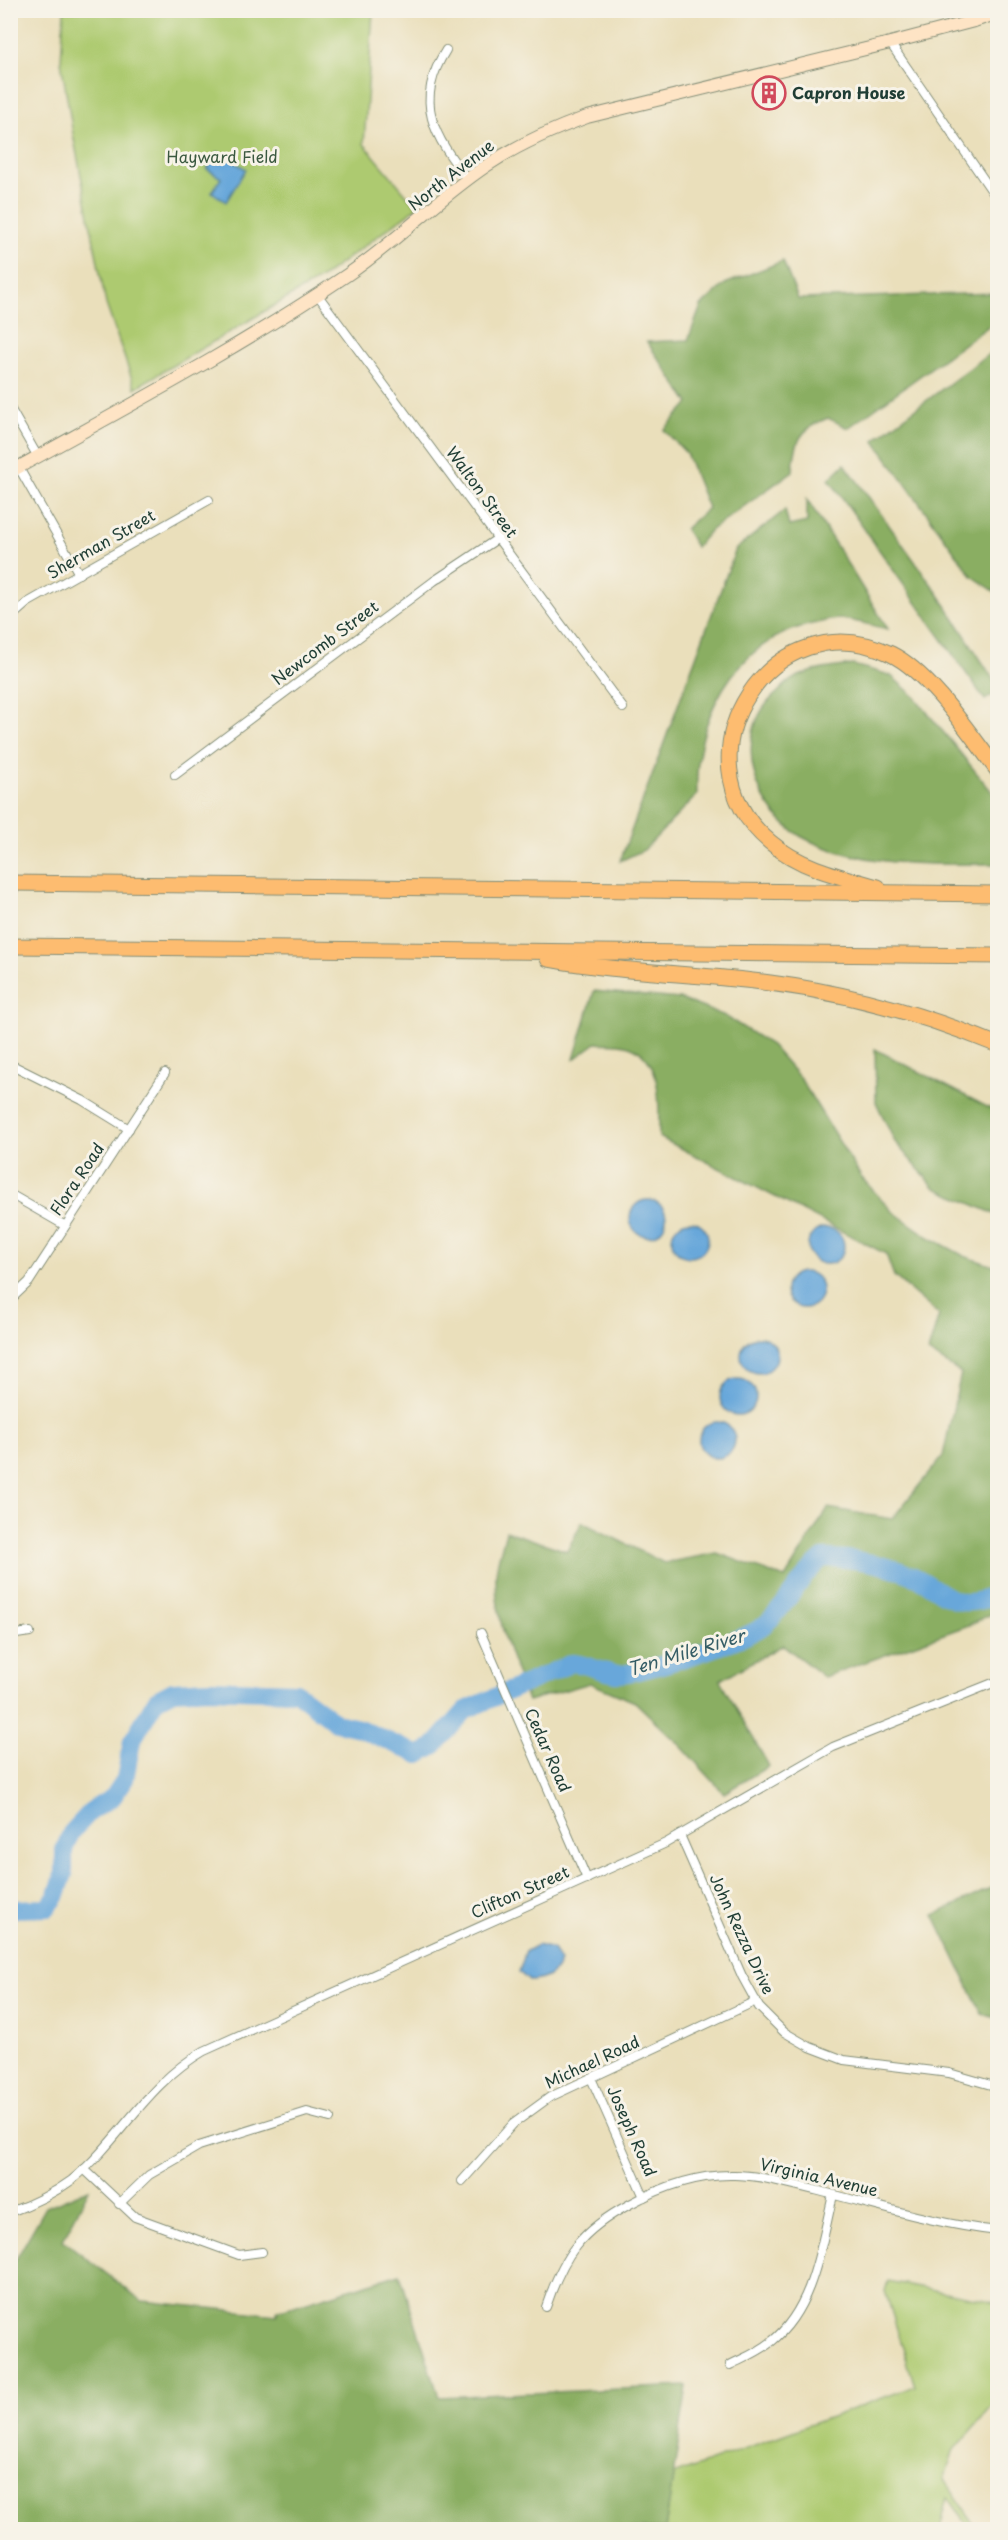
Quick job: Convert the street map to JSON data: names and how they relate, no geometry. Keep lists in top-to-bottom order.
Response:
{
  "streets": {
    "main road": ["North Avenue"],
    "street": [
      "Walton Street",
      "Sherman Street",
      "Newcomb Street",
      "Flora Road",
      "Cedar Road",
      "Clifton Street",
      "John Rezza Drive",
      "Michael Road",
      "Joseph Road",
      "Virginia Avenue"
    ]
  },
  "crossings": [
    ["North Avenue", "Walton Street"],
    ["Walton Street", "Newcomb Street"],
    ["Cedar Road", "Clifton Street"],
    ["Clifton Street", "John Rezza Drive"],
    ["John Rezza Drive", "Michael Road"],
    ["Michael Road", "Joseph Road"],
    ["Joseph Road", "Virginia Avenue"]
  ],
  "water": ["Ten Mile River"],
  "parks": ["Hayward Field"],
  "places": {
    "building": ["Capron House"]
  }
}
